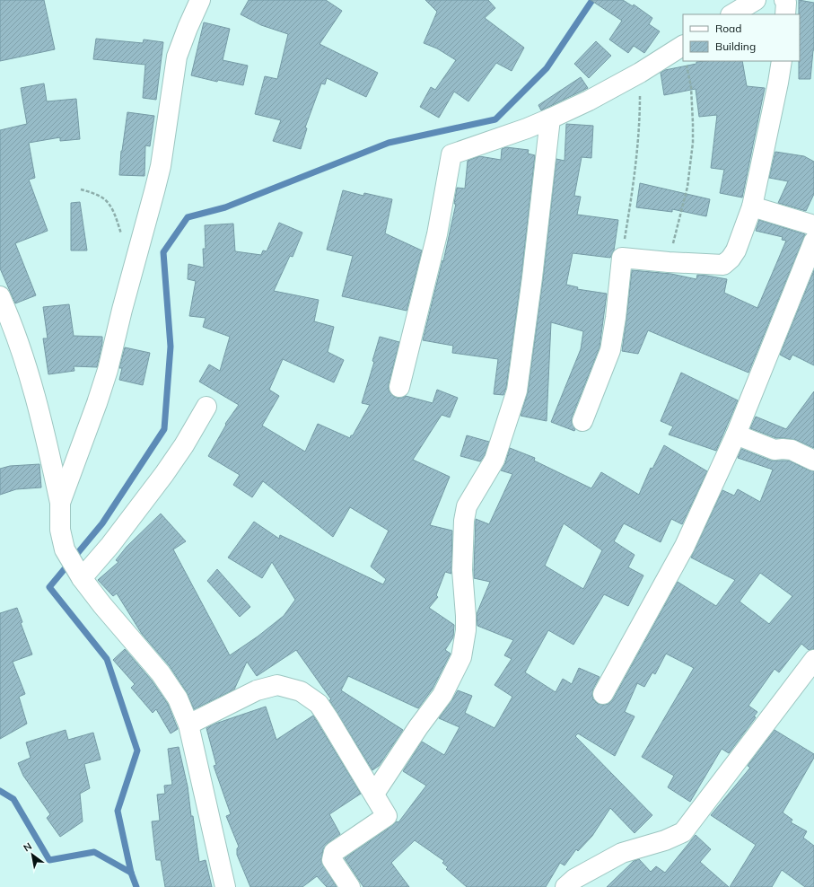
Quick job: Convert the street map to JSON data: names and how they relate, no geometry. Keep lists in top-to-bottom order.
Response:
{
  "legend": ["Road", "Building"],
  "north": "top left"
}
